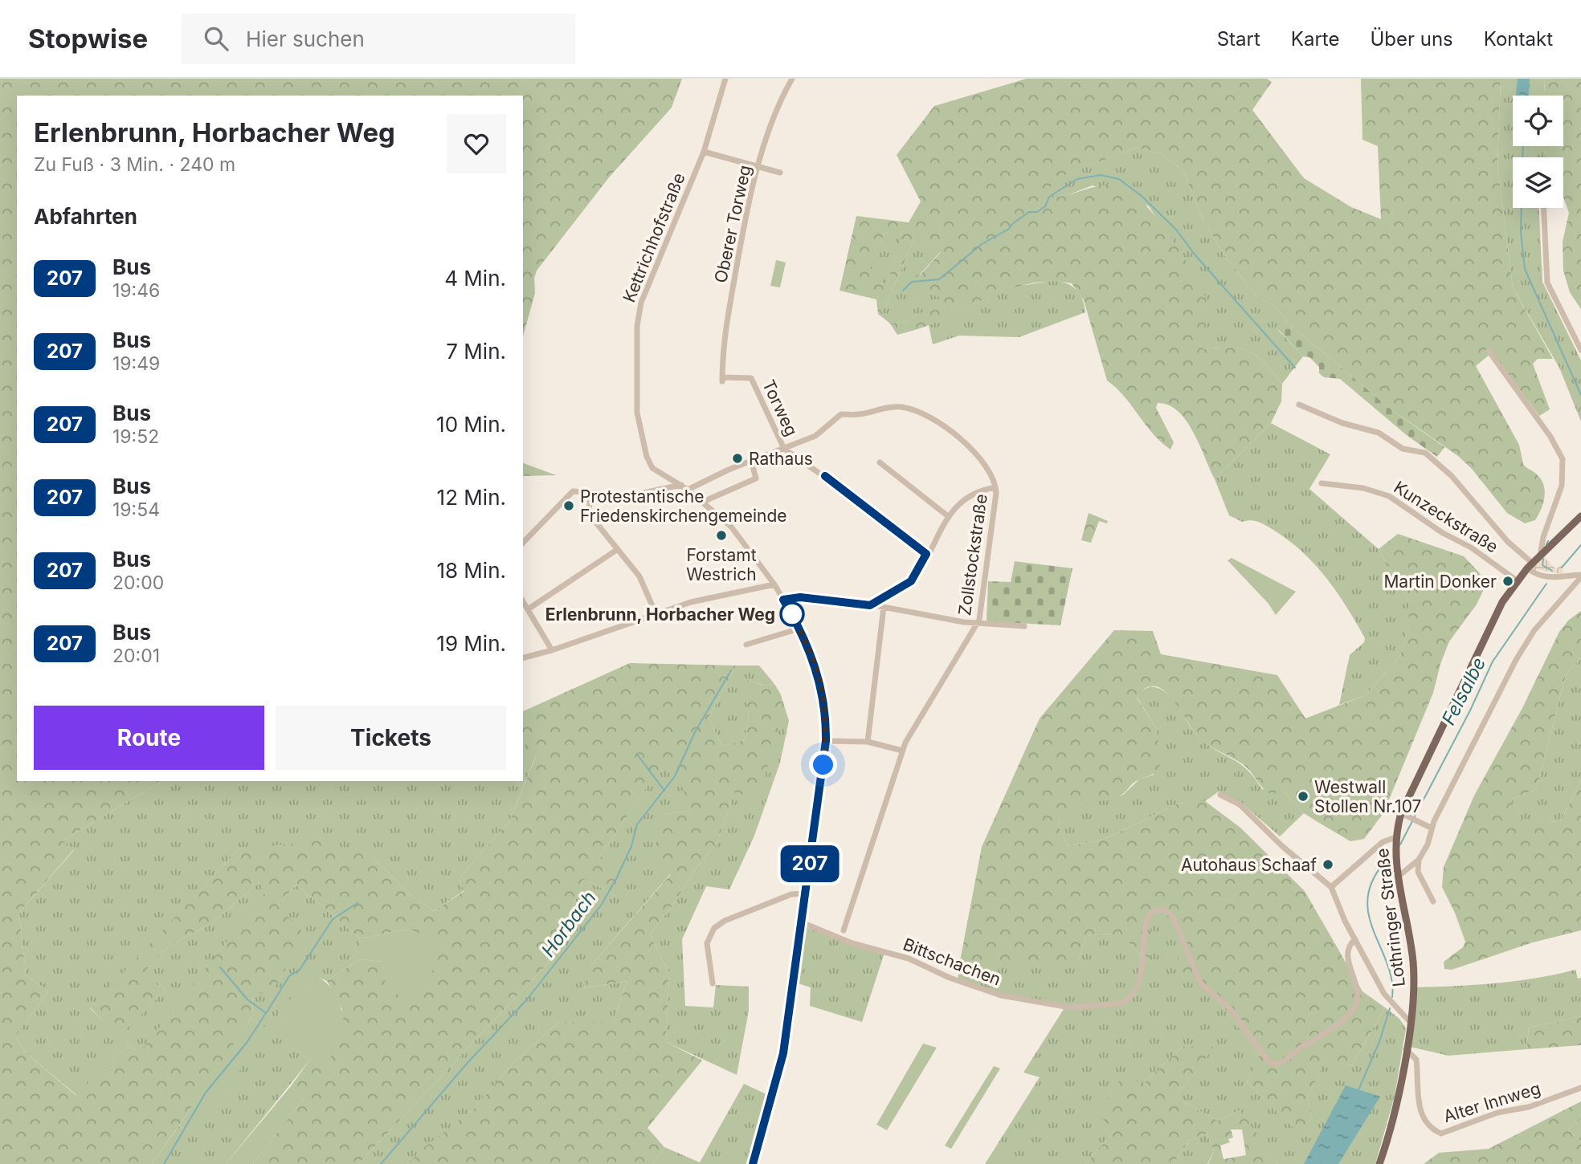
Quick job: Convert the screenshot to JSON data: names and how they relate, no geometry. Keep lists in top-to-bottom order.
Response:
{
  "streets": {
    "main road": ["Lothringer Straße"],
    "street": [
      "Oberer Torweg",
      "Kettrichhofstraße",
      "Torweg",
      "Kunzeckstraße",
      "Zollstockstraße",
      "Bittschachen",
      "Alter Innweg"
    ]
  },
  "crossings": [
    ["Oberer Torweg", "Torweg"],
    ["Kettrichhofstraße", "Bittschachen"],
    ["Torweg", "Zollstockstraße"],
    ["Kunzeckstraße", "Lothringer Straße"],
    ["Lothringer Straße", "Alter Innweg"]
  ],
  "water": ["Felsalbe", "Horbach"],
  "places": [
    "Rathaus",
    "Protestantische Friedenskirchengemeinde",
    "Forstamt Westrich",
    "Martin Donker",
    "Erlenbrunn, Horbacher Weg",
    "Westwall Stollen Nr.107",
    "Autohaus Schaaf"
  ],
  "lines": ["bus line 207"],
  "page": {
    "header": "Stopwise",
    "search": "Hier suchen",
    "nav": [
      "Start",
      "Karte",
      "Über uns",
      "Kontakt"
    ],
    "on_map": "207",
    "heading": [
      ["Erlenbrunn, Horbacher Weg", "Zu Fuß · 3 Min. · 240 m"],
      "Abfahrten"
    ],
    "list": [
      {
        "mark": "207",
        "name": "Bus",
        "note": "19:46",
        "value": "4 Min."
      },
      {
        "mark": "207",
        "name": "Bus",
        "note": "19:49",
        "value": "7 Min."
      },
      {
        "mark": "207",
        "name": "Bus",
        "note": "19:52",
        "value": "10 Min."
      },
      {
        "mark": "207",
        "name": "Bus",
        "note": "19:54",
        "value": "12 Min."
      },
      {
        "mark": "207",
        "name": "Bus",
        "note": "20:00",
        "value": "18 Min."
      },
      {
        "mark": "207",
        "name": "Bus",
        "note": "20:01",
        "value": "19 Min."
      }
    ],
    "buttons": ["Route", "Tickets"]
  }
}
